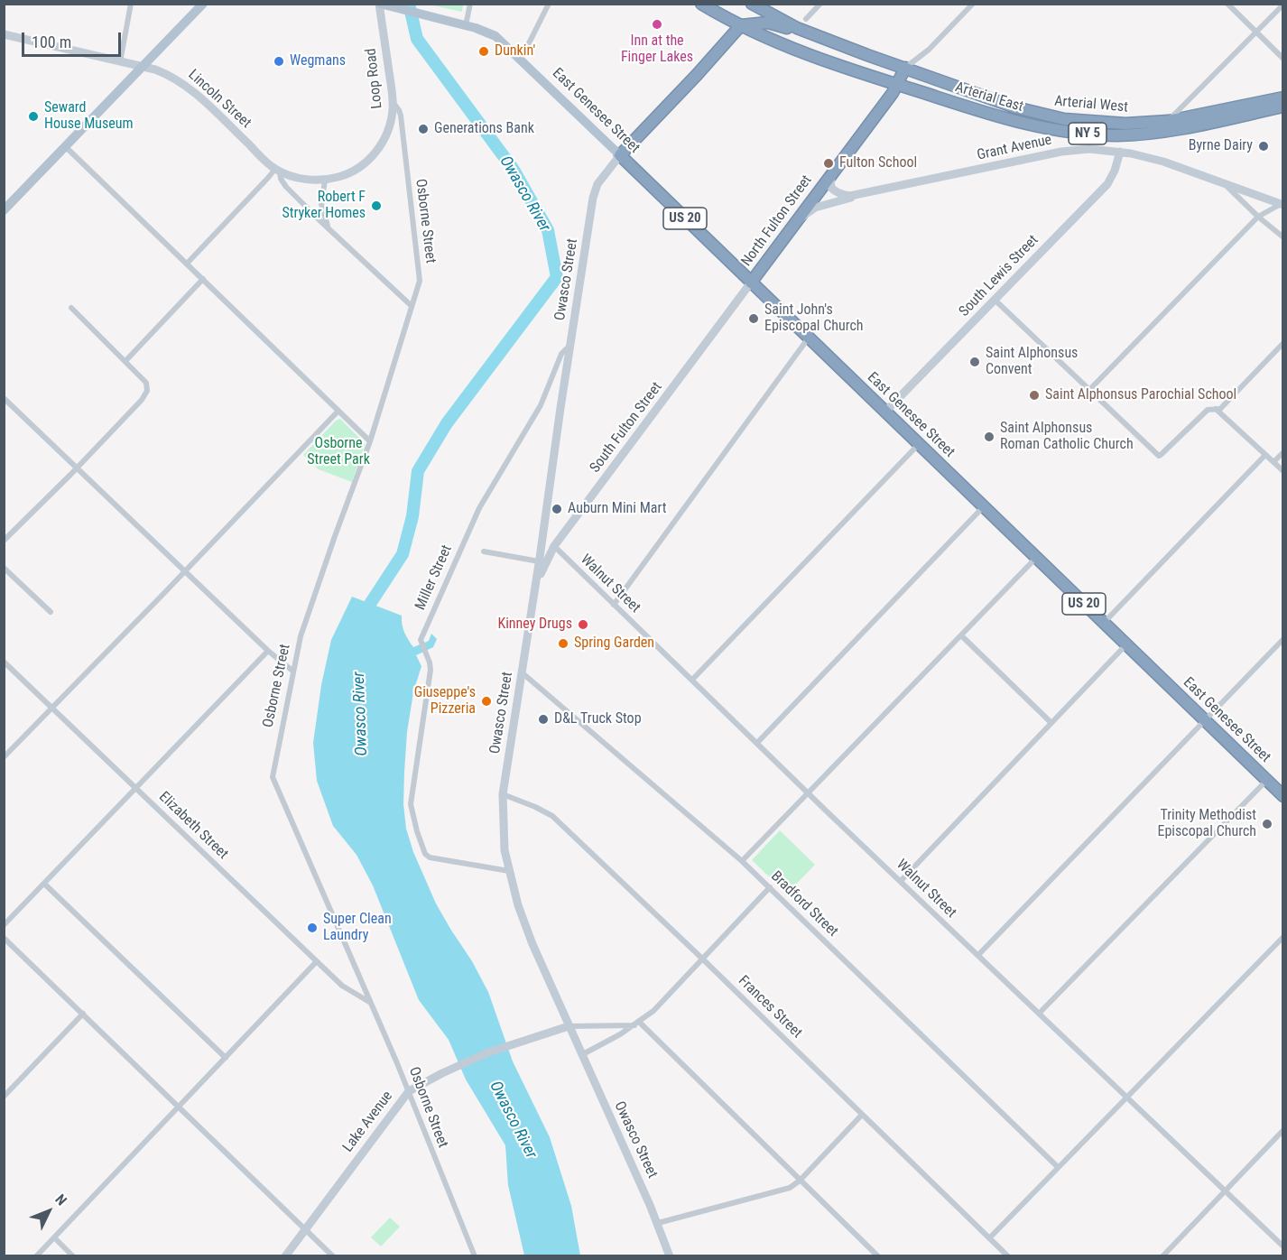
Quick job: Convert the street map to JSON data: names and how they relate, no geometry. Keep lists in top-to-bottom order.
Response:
{
  "streets": {
    "highway": [
      "Arterial East",
      "Arterial West",
      "East Genesee Street",
      "NY 5",
      "US 20",
      "North Fulton Street"
    ],
    "street": [
      "Loop Road",
      "Lincoln Street",
      "Grant Avenue",
      "Osborne Street",
      "South Lewis Street",
      "Owasco Street",
      "South Fulton Street",
      "Miller Street",
      "Walnut Street",
      "Elizabeth Street",
      "Bradford Street",
      "Frances Street",
      "Lake Avenue"
    ]
  },
  "crossings": [
    ["Loop Road", "Lincoln Street"],
    ["Loop Road", "East Genesee Street"],
    ["Loop Road", "Osborne Street"],
    ["Arterial East", "North Fulton Street"],
    ["Lincoln Street", "Osborne Street"],
    ["Arterial West", "North Fulton Street"],
    ["East Genesee Street", "North Fulton Street"],
    ["East Genesee Street", "South Lewis Street"],
    ["East Genesee Street", "Owasco Street"],
    ["East Genesee Street", "South Fulton Street"],
    ["Grant Avenue", "North Fulton Street"],
    ["Grant Avenue", "South Lewis Street"],
    ["Osborne Street", "Elizabeth Street"],
    ["Osborne Street", "Lake Avenue"],
    ["North Fulton Street", "South Fulton Street"],
    ["Owasco Street", "South Fulton Street"],
    ["Owasco Street", "Miller Street"],
    ["Owasco Street", "Bradford Street"],
    ["Owasco Street", "Frances Street"],
    ["Owasco Street", "Lake Avenue"],
    ["South Fulton Street", "Walnut Street"]
  ],
  "water": ["Owasco River"],
  "parks": ["Osborne Street Park"],
  "places": [
    "Inn at the Finger Lakes",
    "Dunkin'",
    "Wegmans",
    "Seward House Museum",
    "Generations Bank",
    "Byrne Dairy",
    "Fulton School",
    "Robert F Stryker Homes",
    "Saint John's Episcopal Church",
    "Saint Alphonsus Convent",
    "Saint Alphonsus Parochial School",
    "Saint Alphonsus Roman Catholic Church",
    "Auburn Mini Mart",
    "Kinney Drugs",
    "Spring Garden",
    "Giuseppe's Pizzeria",
    "D&L Truck Stop",
    "Trinity Methodist Episcopal Church",
    "Super Clean Laundry"
  ],
  "scale_bar": "100 m",
  "north": "top right"
}
